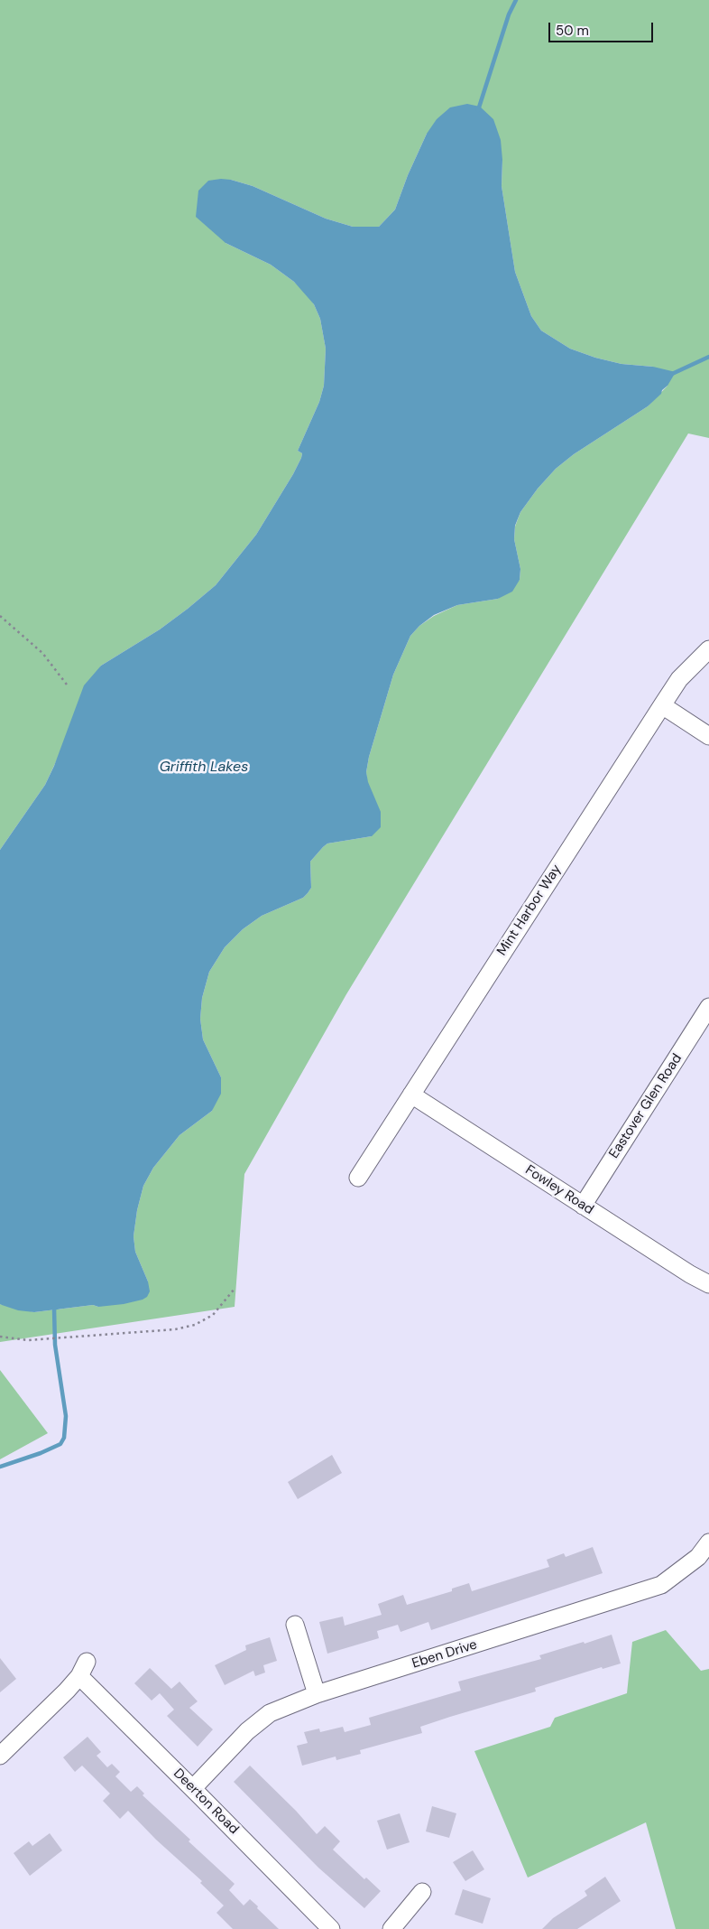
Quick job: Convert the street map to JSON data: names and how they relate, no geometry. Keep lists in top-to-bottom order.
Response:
{
  "streets": {
    "street": [
      "Mint Harbor Way",
      "Eastover Glen Road",
      "Fowley Road",
      "Eben Drive",
      "Deerton Road"
    ]
  },
  "crossings": [
    ["Mint Harbor Way", "Fowley Road"],
    ["Eastover Glen Road", "Fowley Road"],
    ["Eben Drive", "Deerton Road"]
  ],
  "water": ["Griffith Lakes"],
  "scale_bar": "50 m"
}
